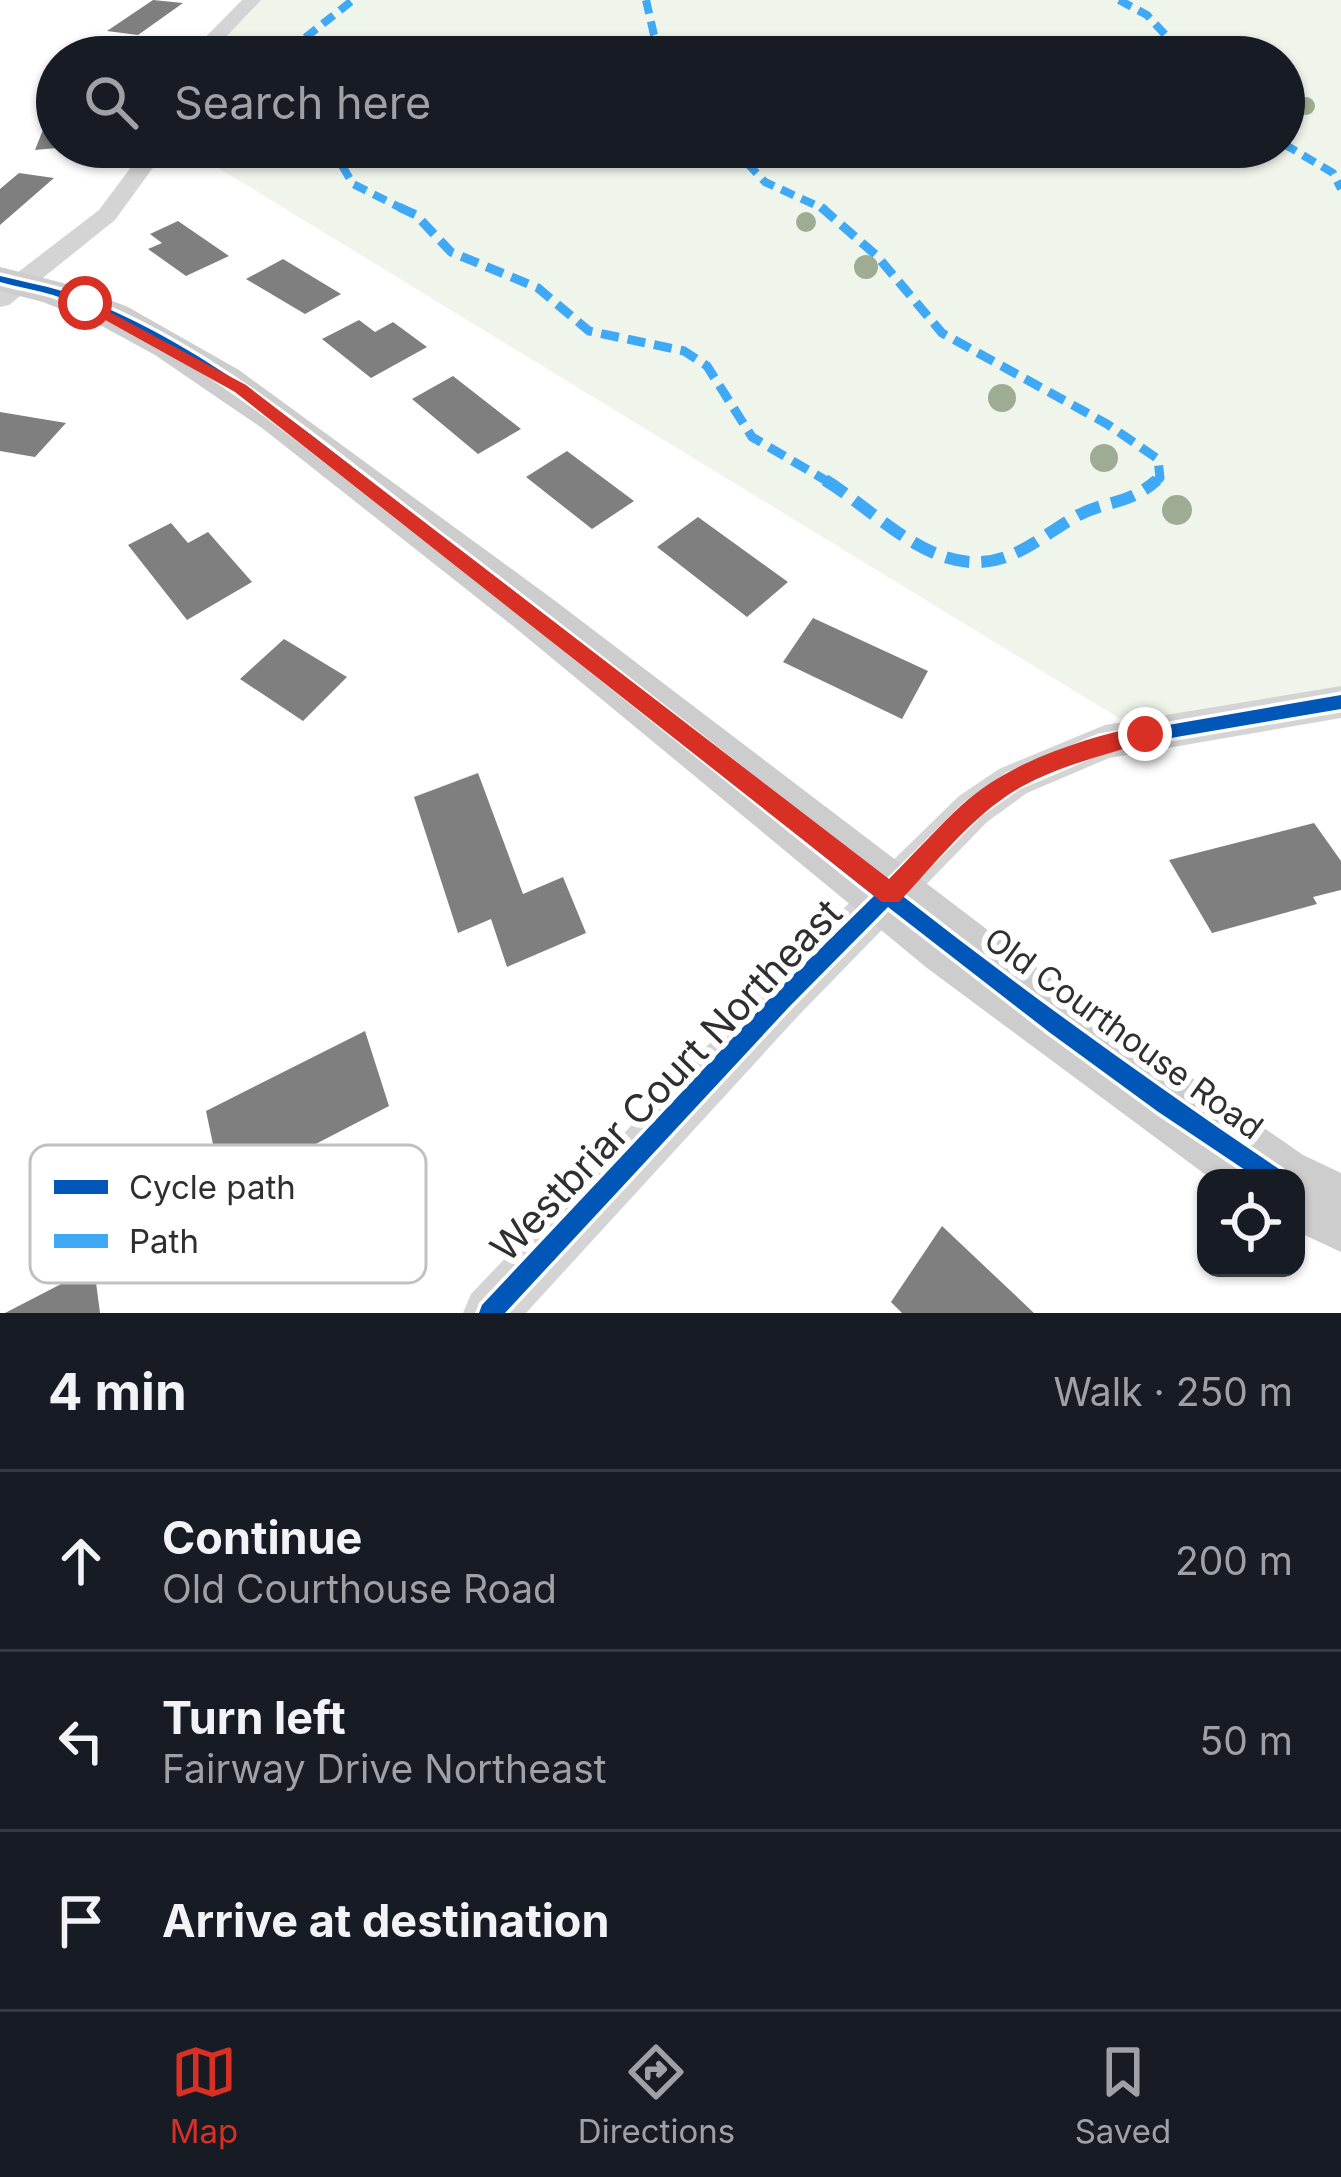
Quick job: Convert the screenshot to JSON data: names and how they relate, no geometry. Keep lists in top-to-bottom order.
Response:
{
  "streets": {
    "street": ["Old Courthouse Road", "Westbriar Court Northeast"]
  },
  "crossings": [
    ["Old Courthouse Road", "Westbriar Court Northeast"]
  ],
  "legend": ["Cycle path", "Path"],
  "page": {
    "search": "Search here",
    "heading": ["4 min", "Walk · 250 m"],
    "list": [
      ["Continue", "Old Courthouse Road", "200 m"],
      ["Turn left", "Fairway Drive Northeast", "50 m"],
      "Arrive at destination"
    ],
    "nav": ["Map", "Directions", "Saved"]
  }
}
